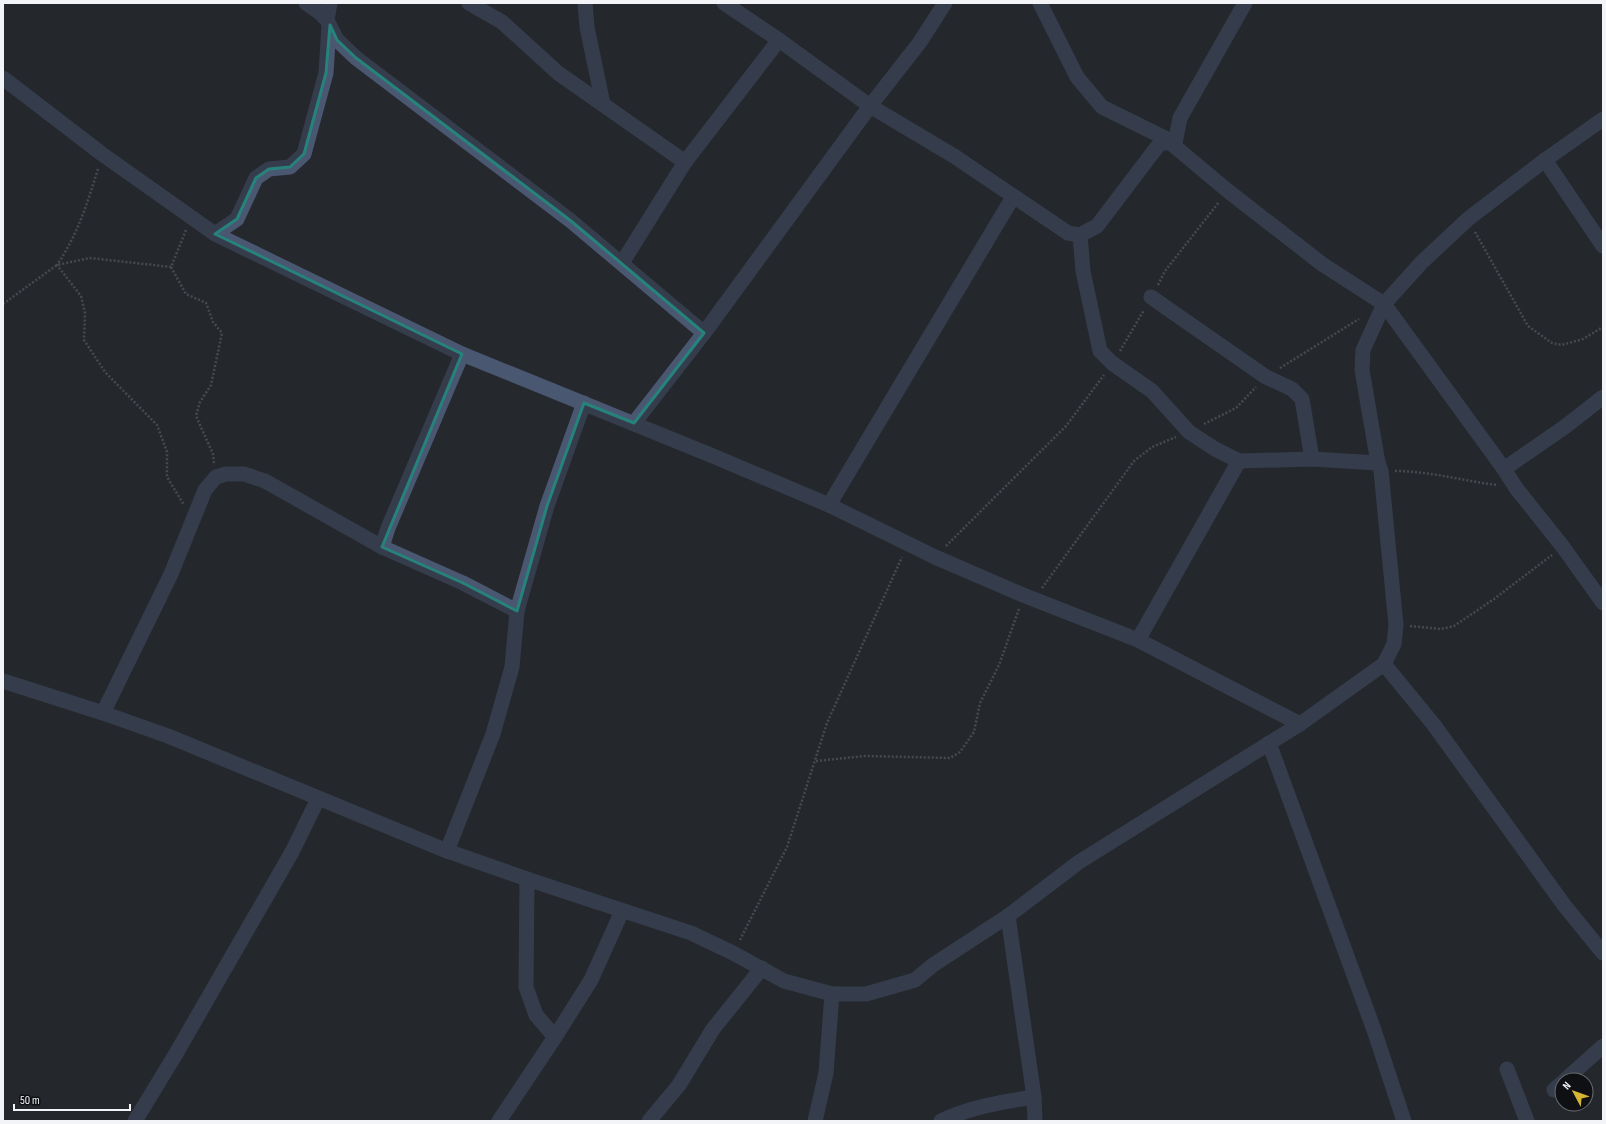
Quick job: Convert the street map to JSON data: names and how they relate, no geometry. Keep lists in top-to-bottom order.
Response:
{
  "scale_bar": "50 m",
  "north": "top left"
}
